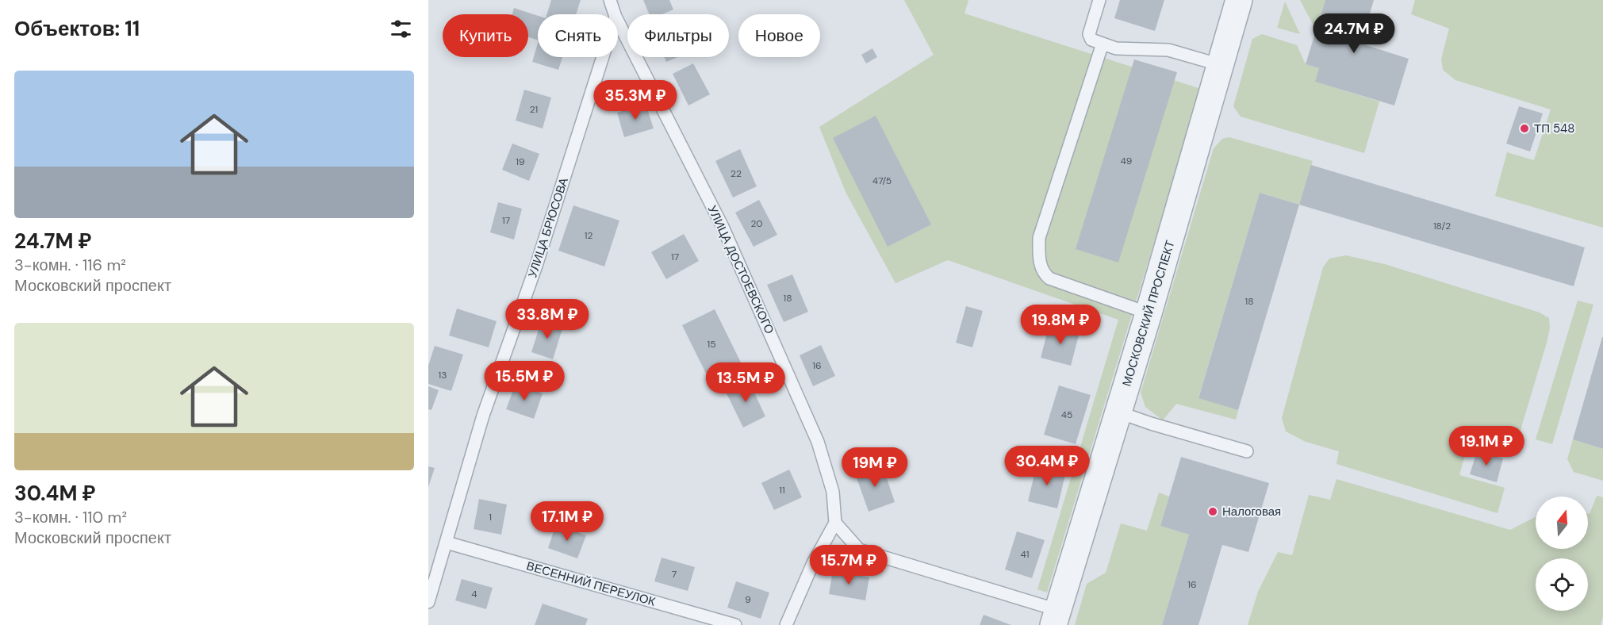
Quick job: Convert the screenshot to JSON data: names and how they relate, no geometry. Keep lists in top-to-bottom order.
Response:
{
  "streets": {
    "street": ["МОСКОВСКИЙ ПРОСПЕКТ"],
    "lane": ["УЛИЦА БРЮСОВА", "УЛИЦА ДОСТОЕВСКОГО", "ВЕСЕННИЙ ПЕРЕУЛОК"]
  },
  "crossings": [
    ["УЛИЦА БРЮСОВА", "ВЕСЕННИЙ ПЕРЕУЛОК"]
  ],
  "places": ["ТП 548", "Налоговая"],
  "house_numbers": [
    "21",
    "49",
    "19",
    "22",
    "47/5",
    "17",
    "20",
    "18/2",
    "12",
    "17",
    "18",
    "18",
    "15",
    "16",
    "13",
    "45",
    "11",
    "1",
    "41",
    "7",
    "16",
    "4",
    "9"
  ],
  "north": "top",
  "page": {
    "heading": "Объектов: 11",
    "price": [
      "24.7M ₽",
      "35.3M ₽",
      "33.8M ₽",
      "19.8M ₽",
      "15.5M ₽",
      "13.5M ₽",
      "19.1M ₽",
      "30.4M ₽",
      "19M ₽",
      "17.1M ₽",
      "15.7M ₽"
    ],
    "chip": [
      "Купить",
      "Снять",
      "Фильтры",
      "Новое"
    ],
    "list": [
      {
        "name": "24.7M ₽",
        "note": "3-комн. · 116 m² · Московский проспект"
      },
      {
        "name": "30.4M ₽",
        "note": "3-комн. · 110 m² · Московский проспект"
      }
    ]
  }
}
